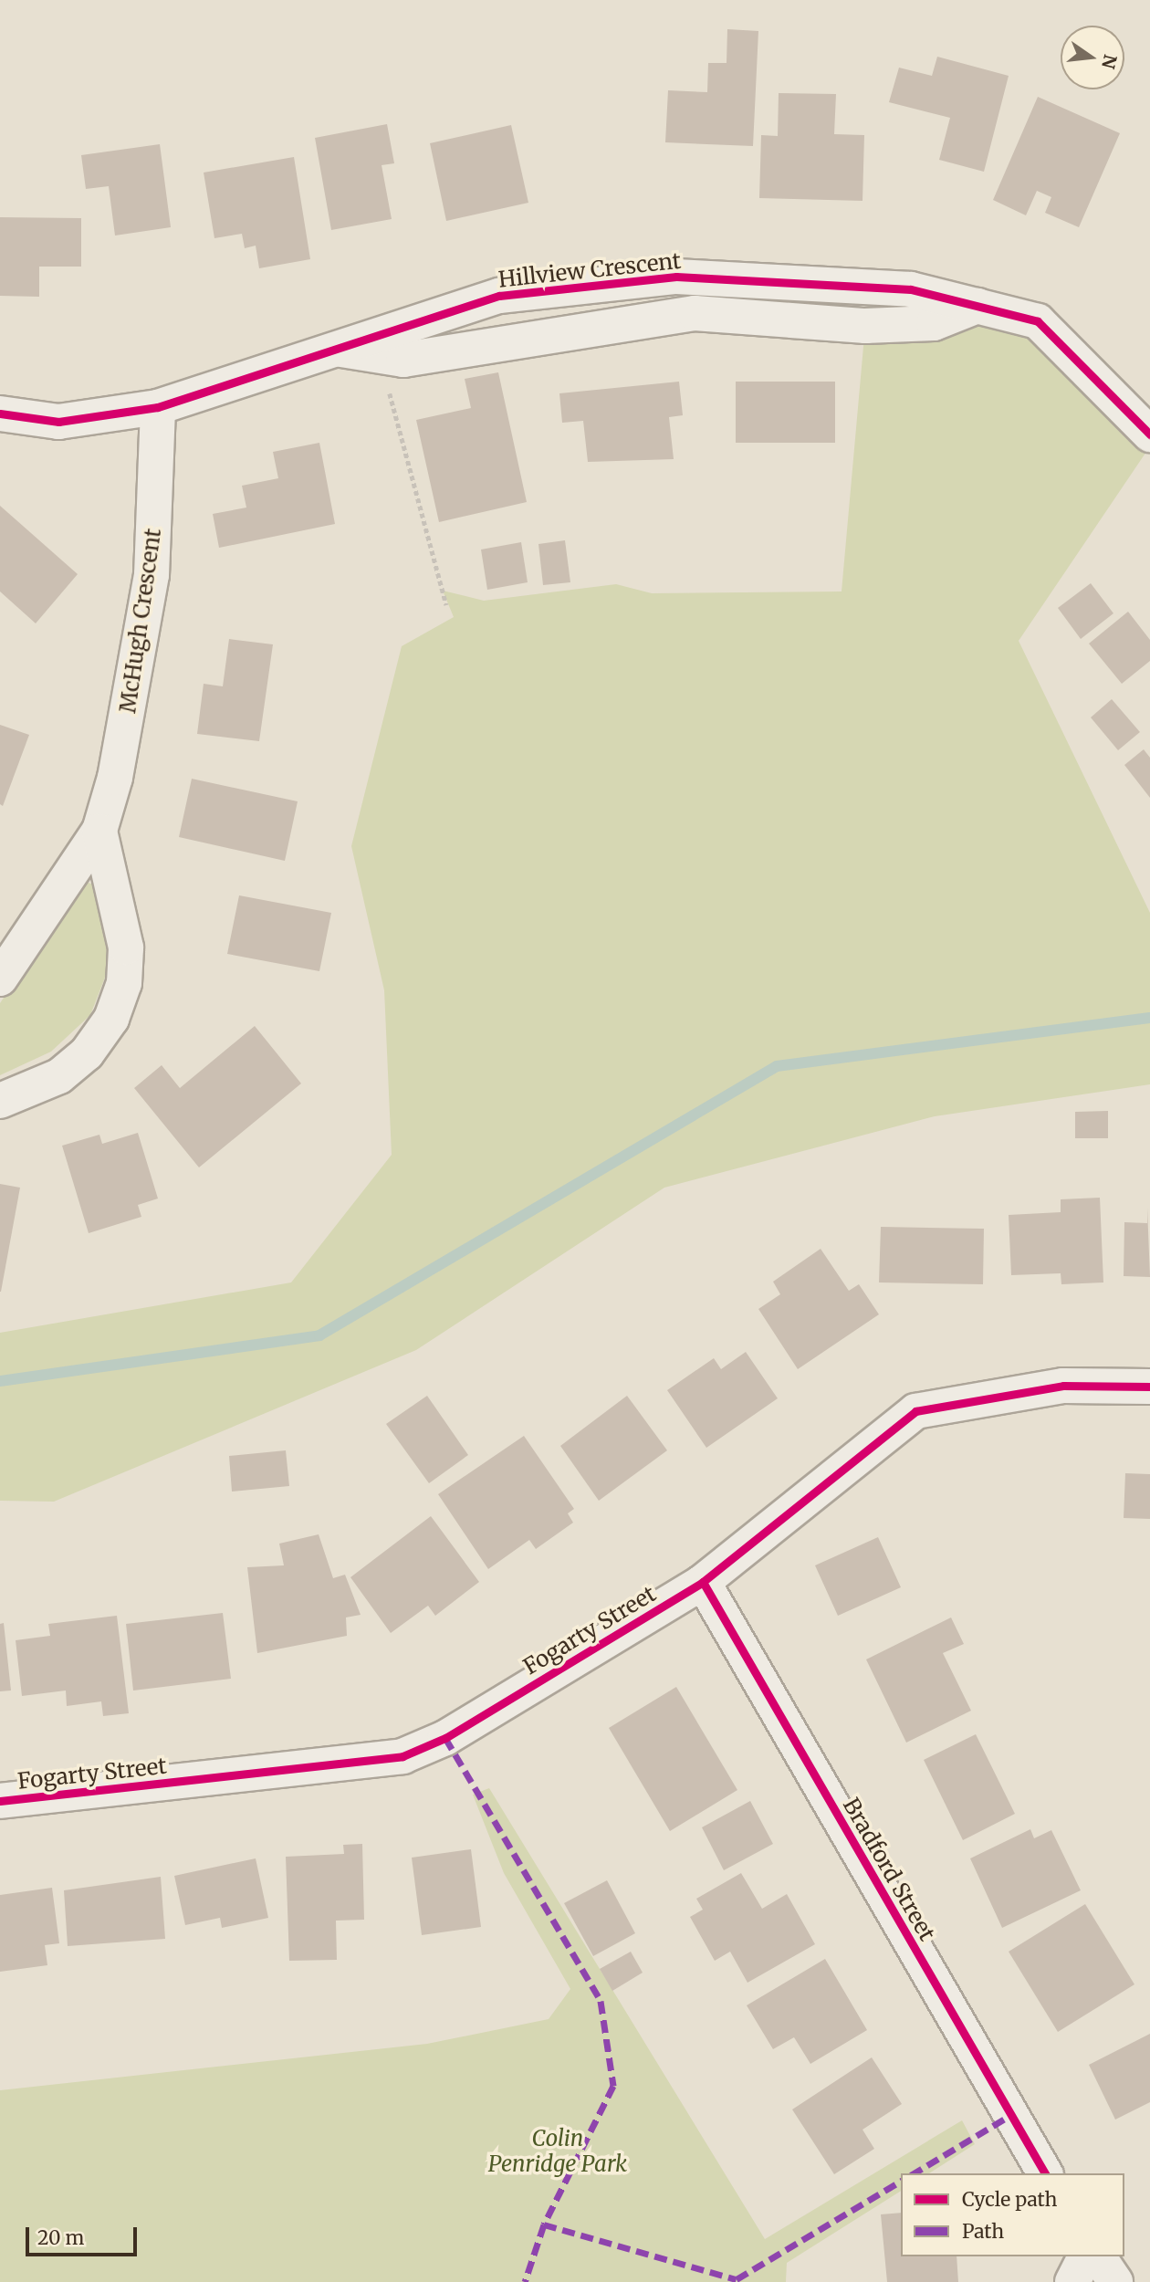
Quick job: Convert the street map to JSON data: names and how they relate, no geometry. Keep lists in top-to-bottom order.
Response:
{
  "streets": {
    "street": [
      "Hillview Crescent",
      "McHugh Crescent",
      "Fogarty Street",
      "Bradford Street"
    ]
  },
  "crossings": [
    ["Hillview Crescent", "McHugh Crescent"],
    ["Fogarty Street", "Bradford Street"]
  ],
  "parks": ["Colin Penridge Park"],
  "legend": ["Cycle path", "Path"],
  "scale_bar": "20 m",
  "north": "right"
}
